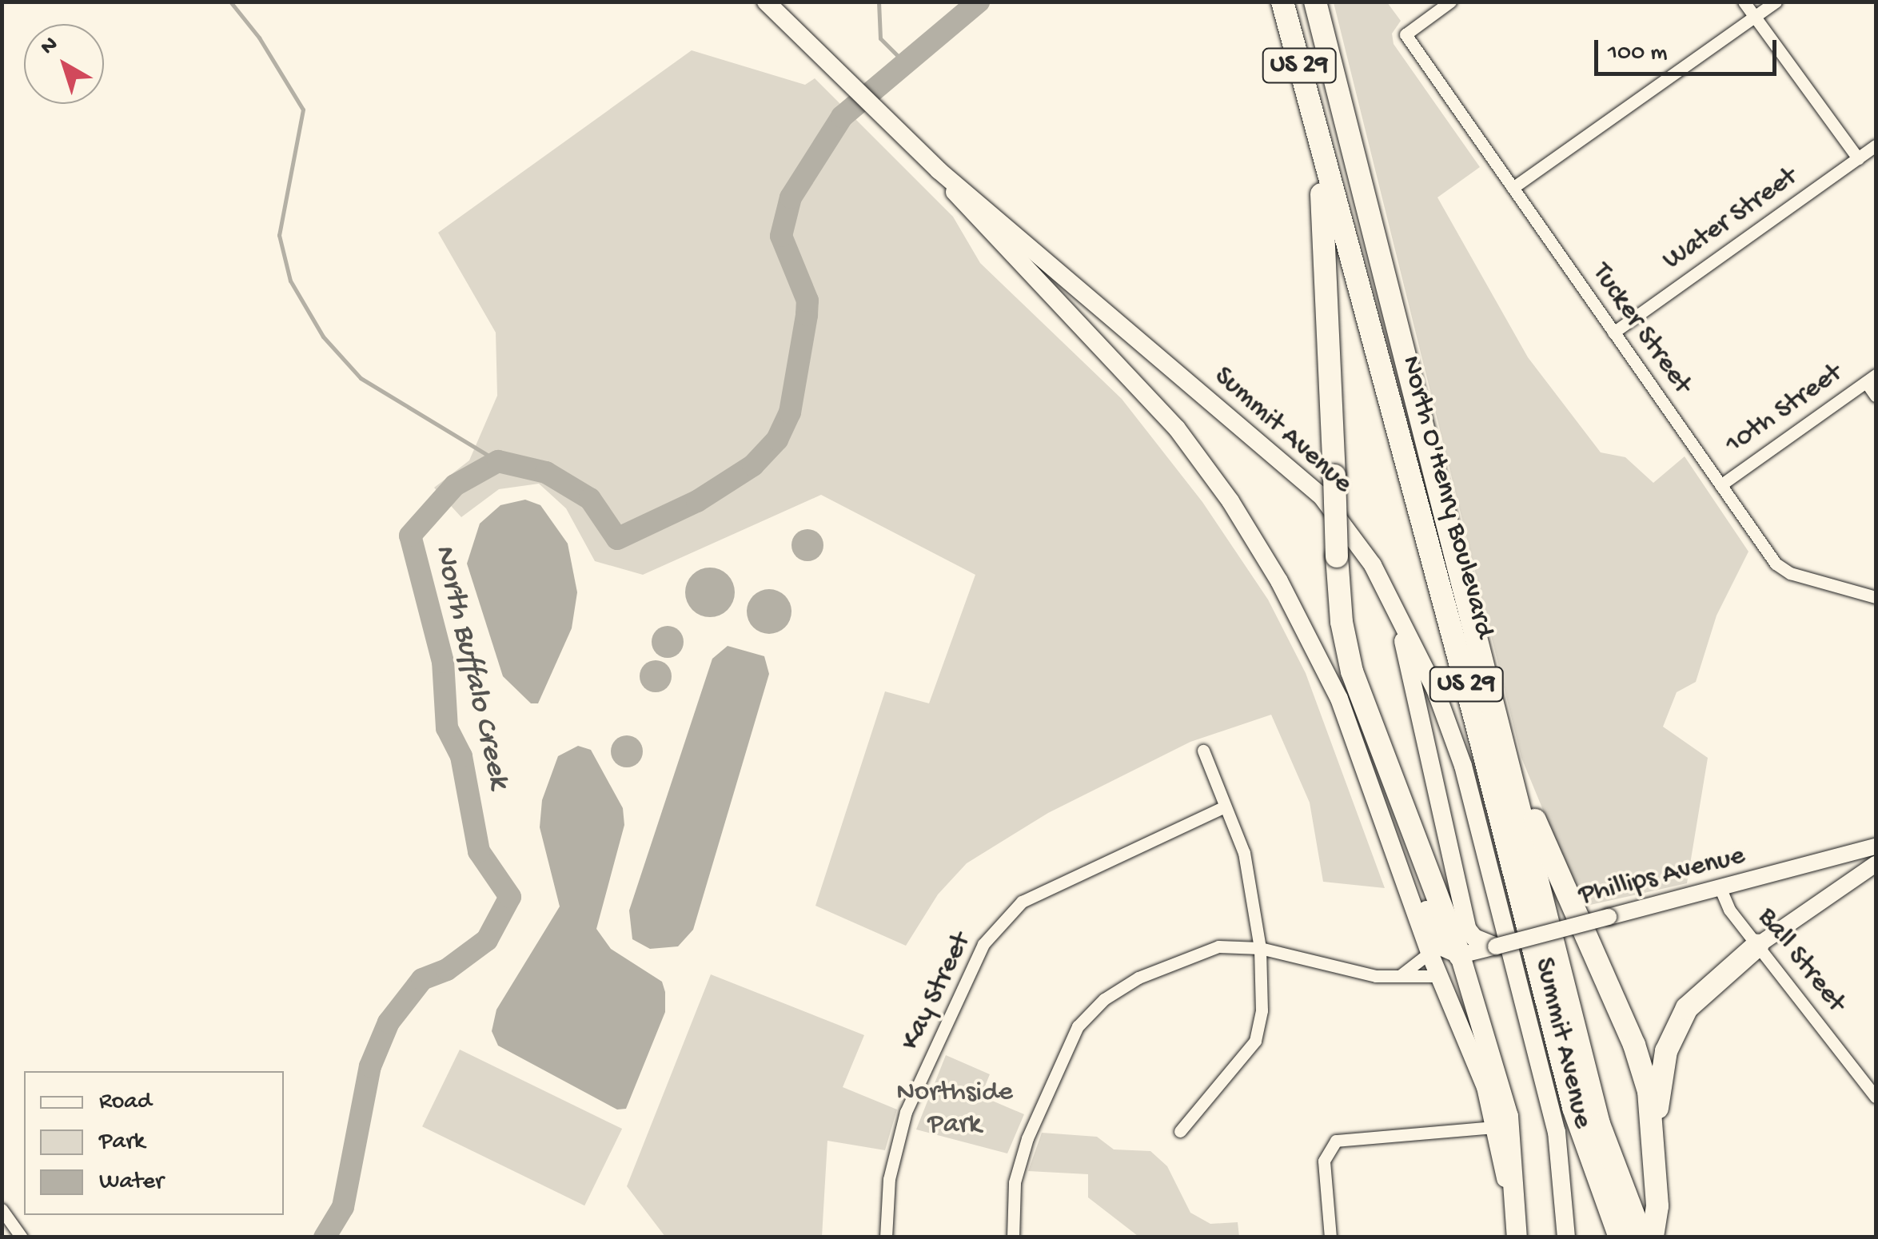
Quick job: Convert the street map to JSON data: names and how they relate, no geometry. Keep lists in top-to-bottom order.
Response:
{
  "streets": {
    "highway": ["US 29", "North O'Henry Boulevard"],
    "main road": ["Summit Avenue"],
    "street": [
      "Water Street",
      "Tucker Street",
      "10th Street",
      "Phillips Avenue",
      "Ball Street",
      "Kay Street"
    ]
  },
  "crossings": [
    ["Water Street", "Tucker Street"],
    ["Tucker Street", "10th Street"],
    ["Summit Avenue", "Phillips Avenue"],
    ["Phillips Avenue", "Ball Street"]
  ],
  "water": ["North Buffalo Creek"],
  "parks": ["Northside Park"],
  "legend": ["Road", "Park", "Water"],
  "scale_bar": "100 m",
  "north": "top left"
}
